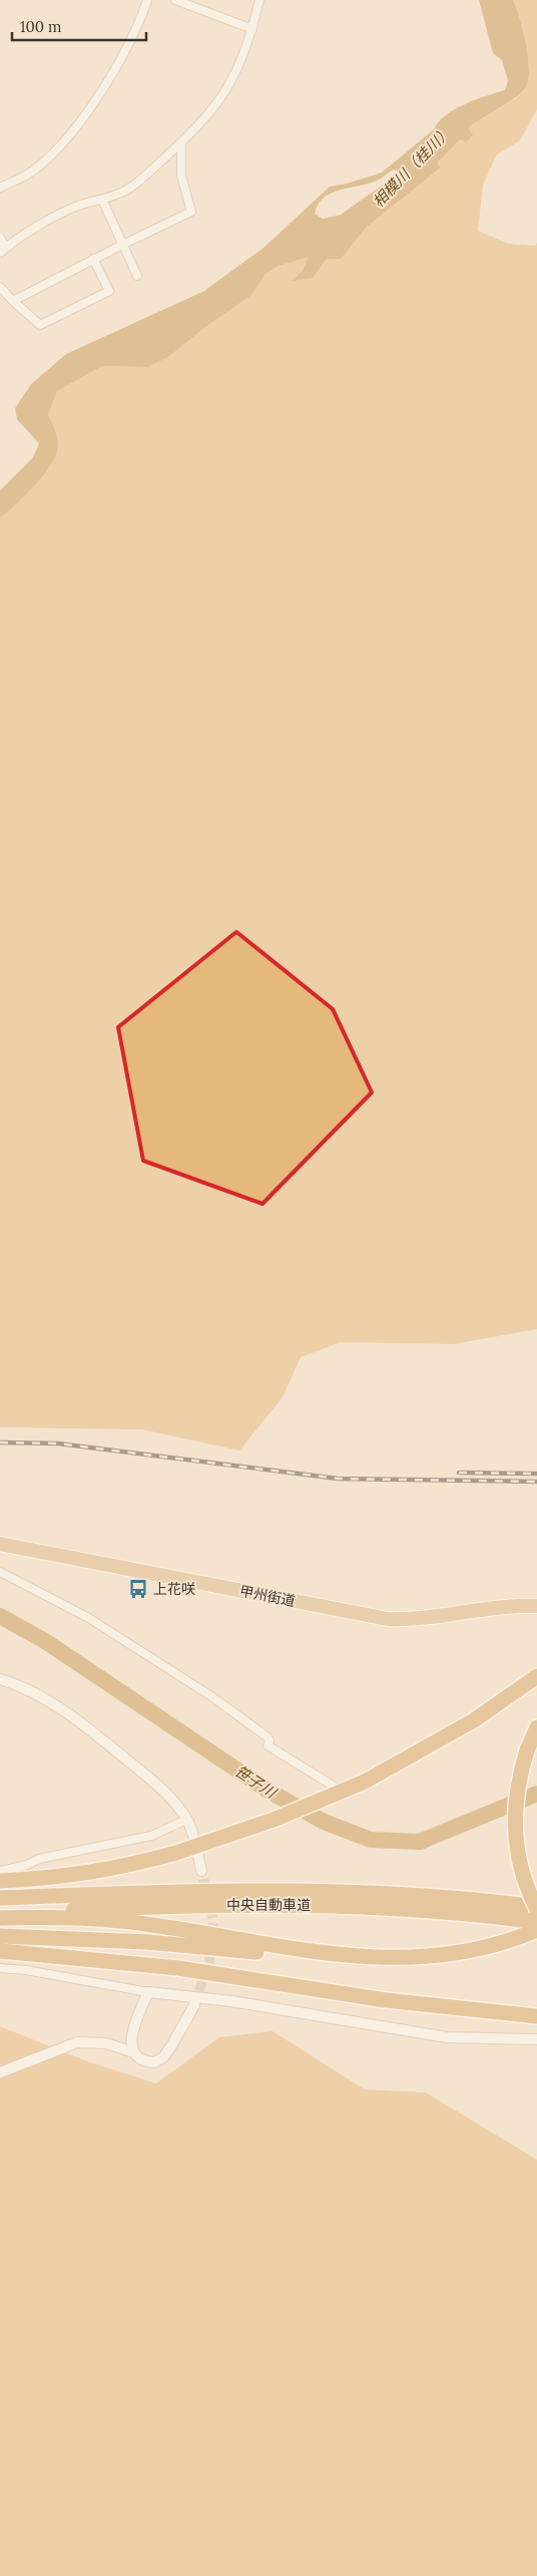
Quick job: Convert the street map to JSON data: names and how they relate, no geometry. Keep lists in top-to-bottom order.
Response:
{
  "streets": {
    "highway": ["甲州街道", "中央自動車道"]
  },
  "water": ["相模川（桂川）", "笹子川"],
  "places": {
    "bus stop": ["上花咲"]
  },
  "scale_bar": "100 m"
}
